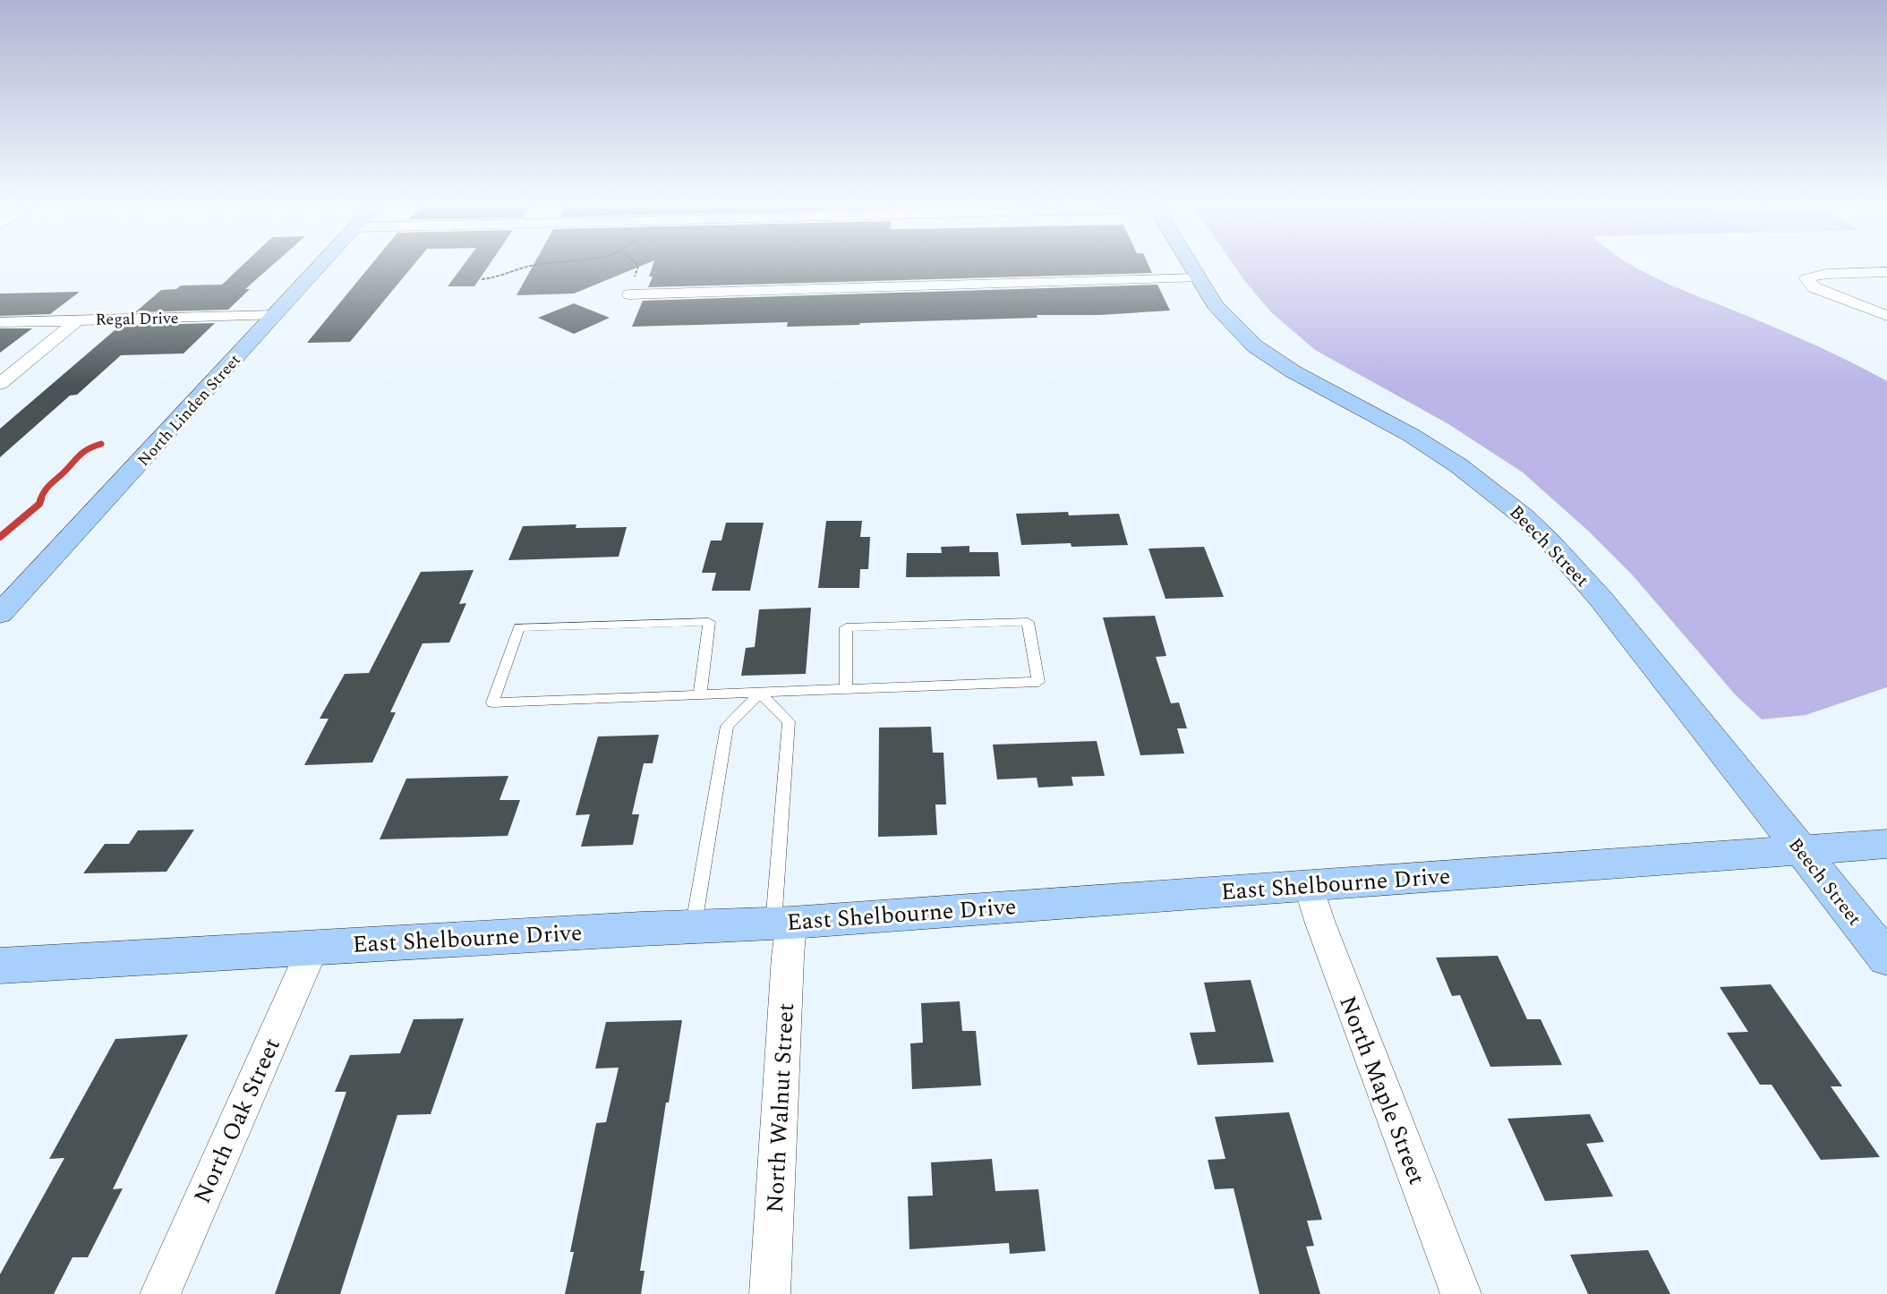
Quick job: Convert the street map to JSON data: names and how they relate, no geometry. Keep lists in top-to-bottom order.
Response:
{
  "streets": {
    "street": [
      "Regal Drive",
      "North Linden Street",
      "Beech Street",
      "East Shelbourne Drive",
      "North Maple Street",
      "North Walnut Street",
      "North Oak Street"
    ]
  },
  "crossings": [
    ["Regal Drive", "North Linden Street"],
    ["Beech Street", "East Shelbourne Drive"],
    ["East Shelbourne Drive", "North Maple Street"],
    ["East Shelbourne Drive", "North Walnut Street"],
    ["East Shelbourne Drive", "North Oak Street"]
  ]
}
